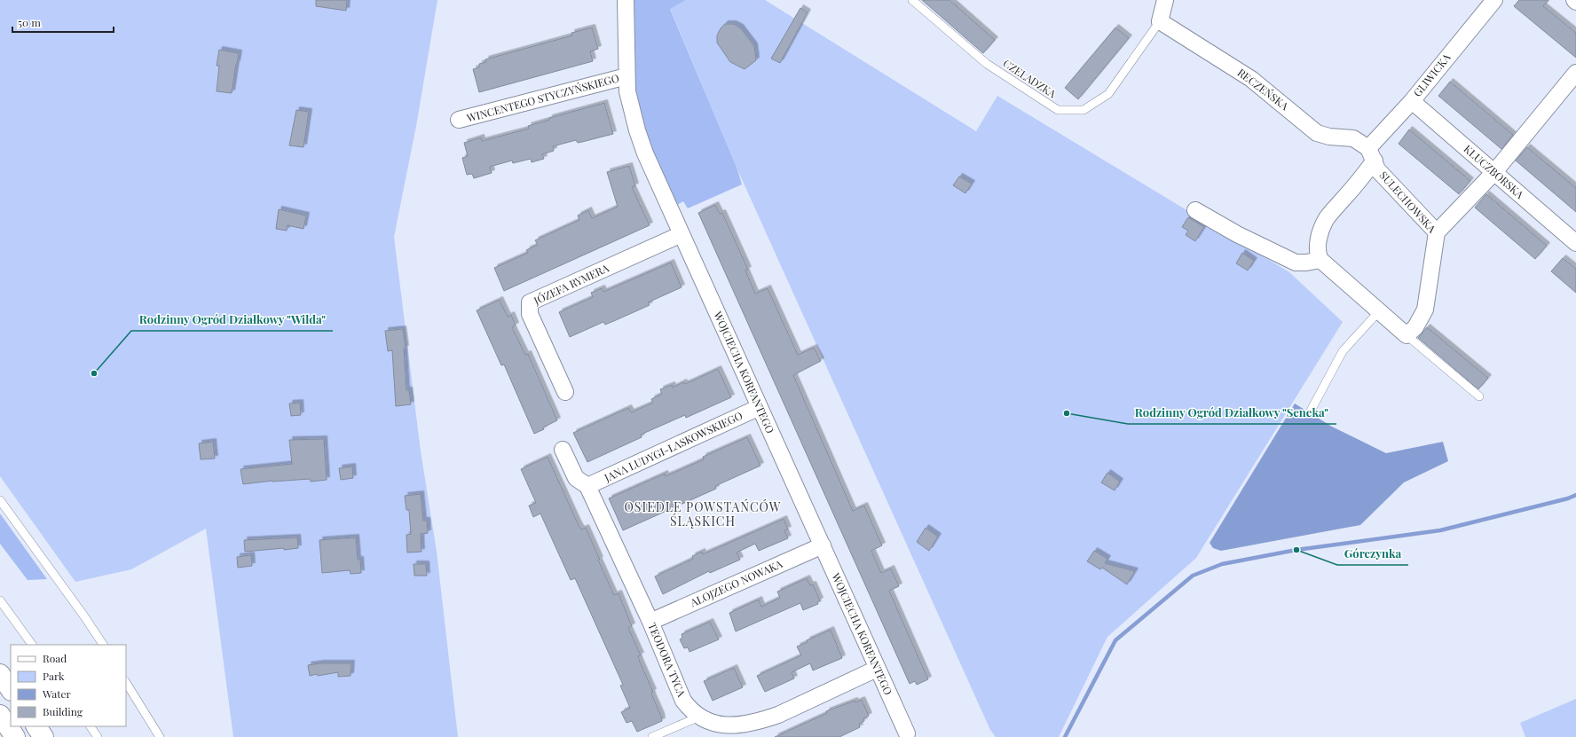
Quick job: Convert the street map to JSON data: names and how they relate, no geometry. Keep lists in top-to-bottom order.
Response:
{
  "streets": {
    "street": [
      "GLIWICKA",
      "RECZEŃSKA",
      "WINCENTEGO STYCZYŃSKIEGO",
      "KLUCZBORSKA",
      "SULECHOWSKA",
      "JÓZEFA RYMERA",
      "WOJCIECHA KORFANTEGO",
      "JANA LUDYGI-LASKOWSKIEGO",
      "ALOJZEGO NOWAKA",
      "TEODORA TYCA"
    ],
    "lane": ["CZELADZKA"]
  },
  "crossings": [
    ["GLIWICKA", "RECZEŃSKA"],
    ["GLIWICKA", "KLUCZBORSKA"],
    ["GLIWICKA", "SULECHOWSKA"],
    ["CZELADZKA", "RECZEŃSKA"],
    ["RECZEŃSKA", "SULECHOWSKA"],
    ["WINCENTEGO STYCZYŃSKIEGO", "WOJCIECHA KORFANTEGO"],
    ["JÓZEFA RYMERA", "WOJCIECHA KORFANTEGO"],
    ["WOJCIECHA KORFANTEGO", "JANA LUDYGI-LASKOWSKIEGO"],
    ["WOJCIECHA KORFANTEGO", "ALOJZEGO NOWAKA"],
    ["WOJCIECHA KORFANTEGO", "TEODORA TYCA"],
    ["JANA LUDYGI-LASKOWSKIEGO", "TEODORA TYCA"],
    ["ALOJZEGO NOWAKA", "TEODORA TYCA"]
  ],
  "districts": ["OSIEDLE POWSTAŃCÓW ŚLĄSKICH"],
  "places": ["Rodzinny Ogród Działkowy \"Wilda\"", "Rodzinny Ogród Działkowy \"Seneka\"", "Górczynka"],
  "legend": [
    "Road",
    "Park",
    "Water",
    "Building"
  ],
  "scale_bar": "50 m"
}
